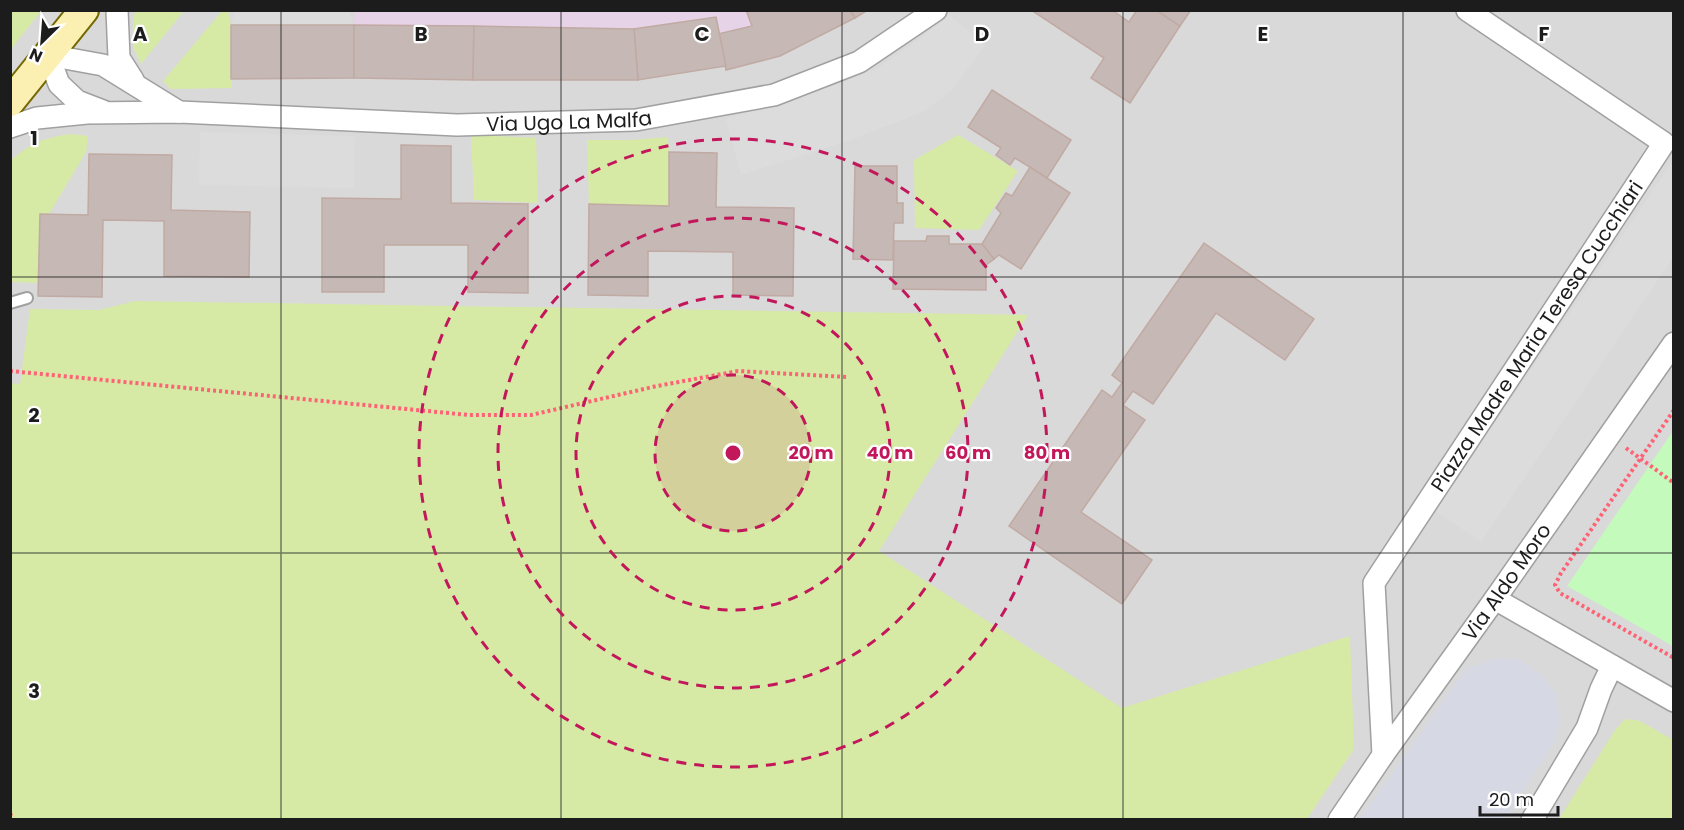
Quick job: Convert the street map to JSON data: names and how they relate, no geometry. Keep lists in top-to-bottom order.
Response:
{
  "streets": {
    "street": ["Via Ugo La Malfa", "Piazza Madre Maria Teresa Cucchiari", "Via Aldo Moro"]
  },
  "crossings": [
    ["Piazza Madre Maria Teresa Cucchiari", "Via Aldo Moro"]
  ],
  "scale_bar": "20 m",
  "north": "bottom left",
  "grid": {
    "columns": [
      "A",
      "B",
      "C",
      "D",
      "E",
      "F"
    ],
    "rows": ["1", "2", "3"]
  },
  "rings": [
    "20 m",
    "40 m",
    "60 m",
    "80 m"
  ]
}
